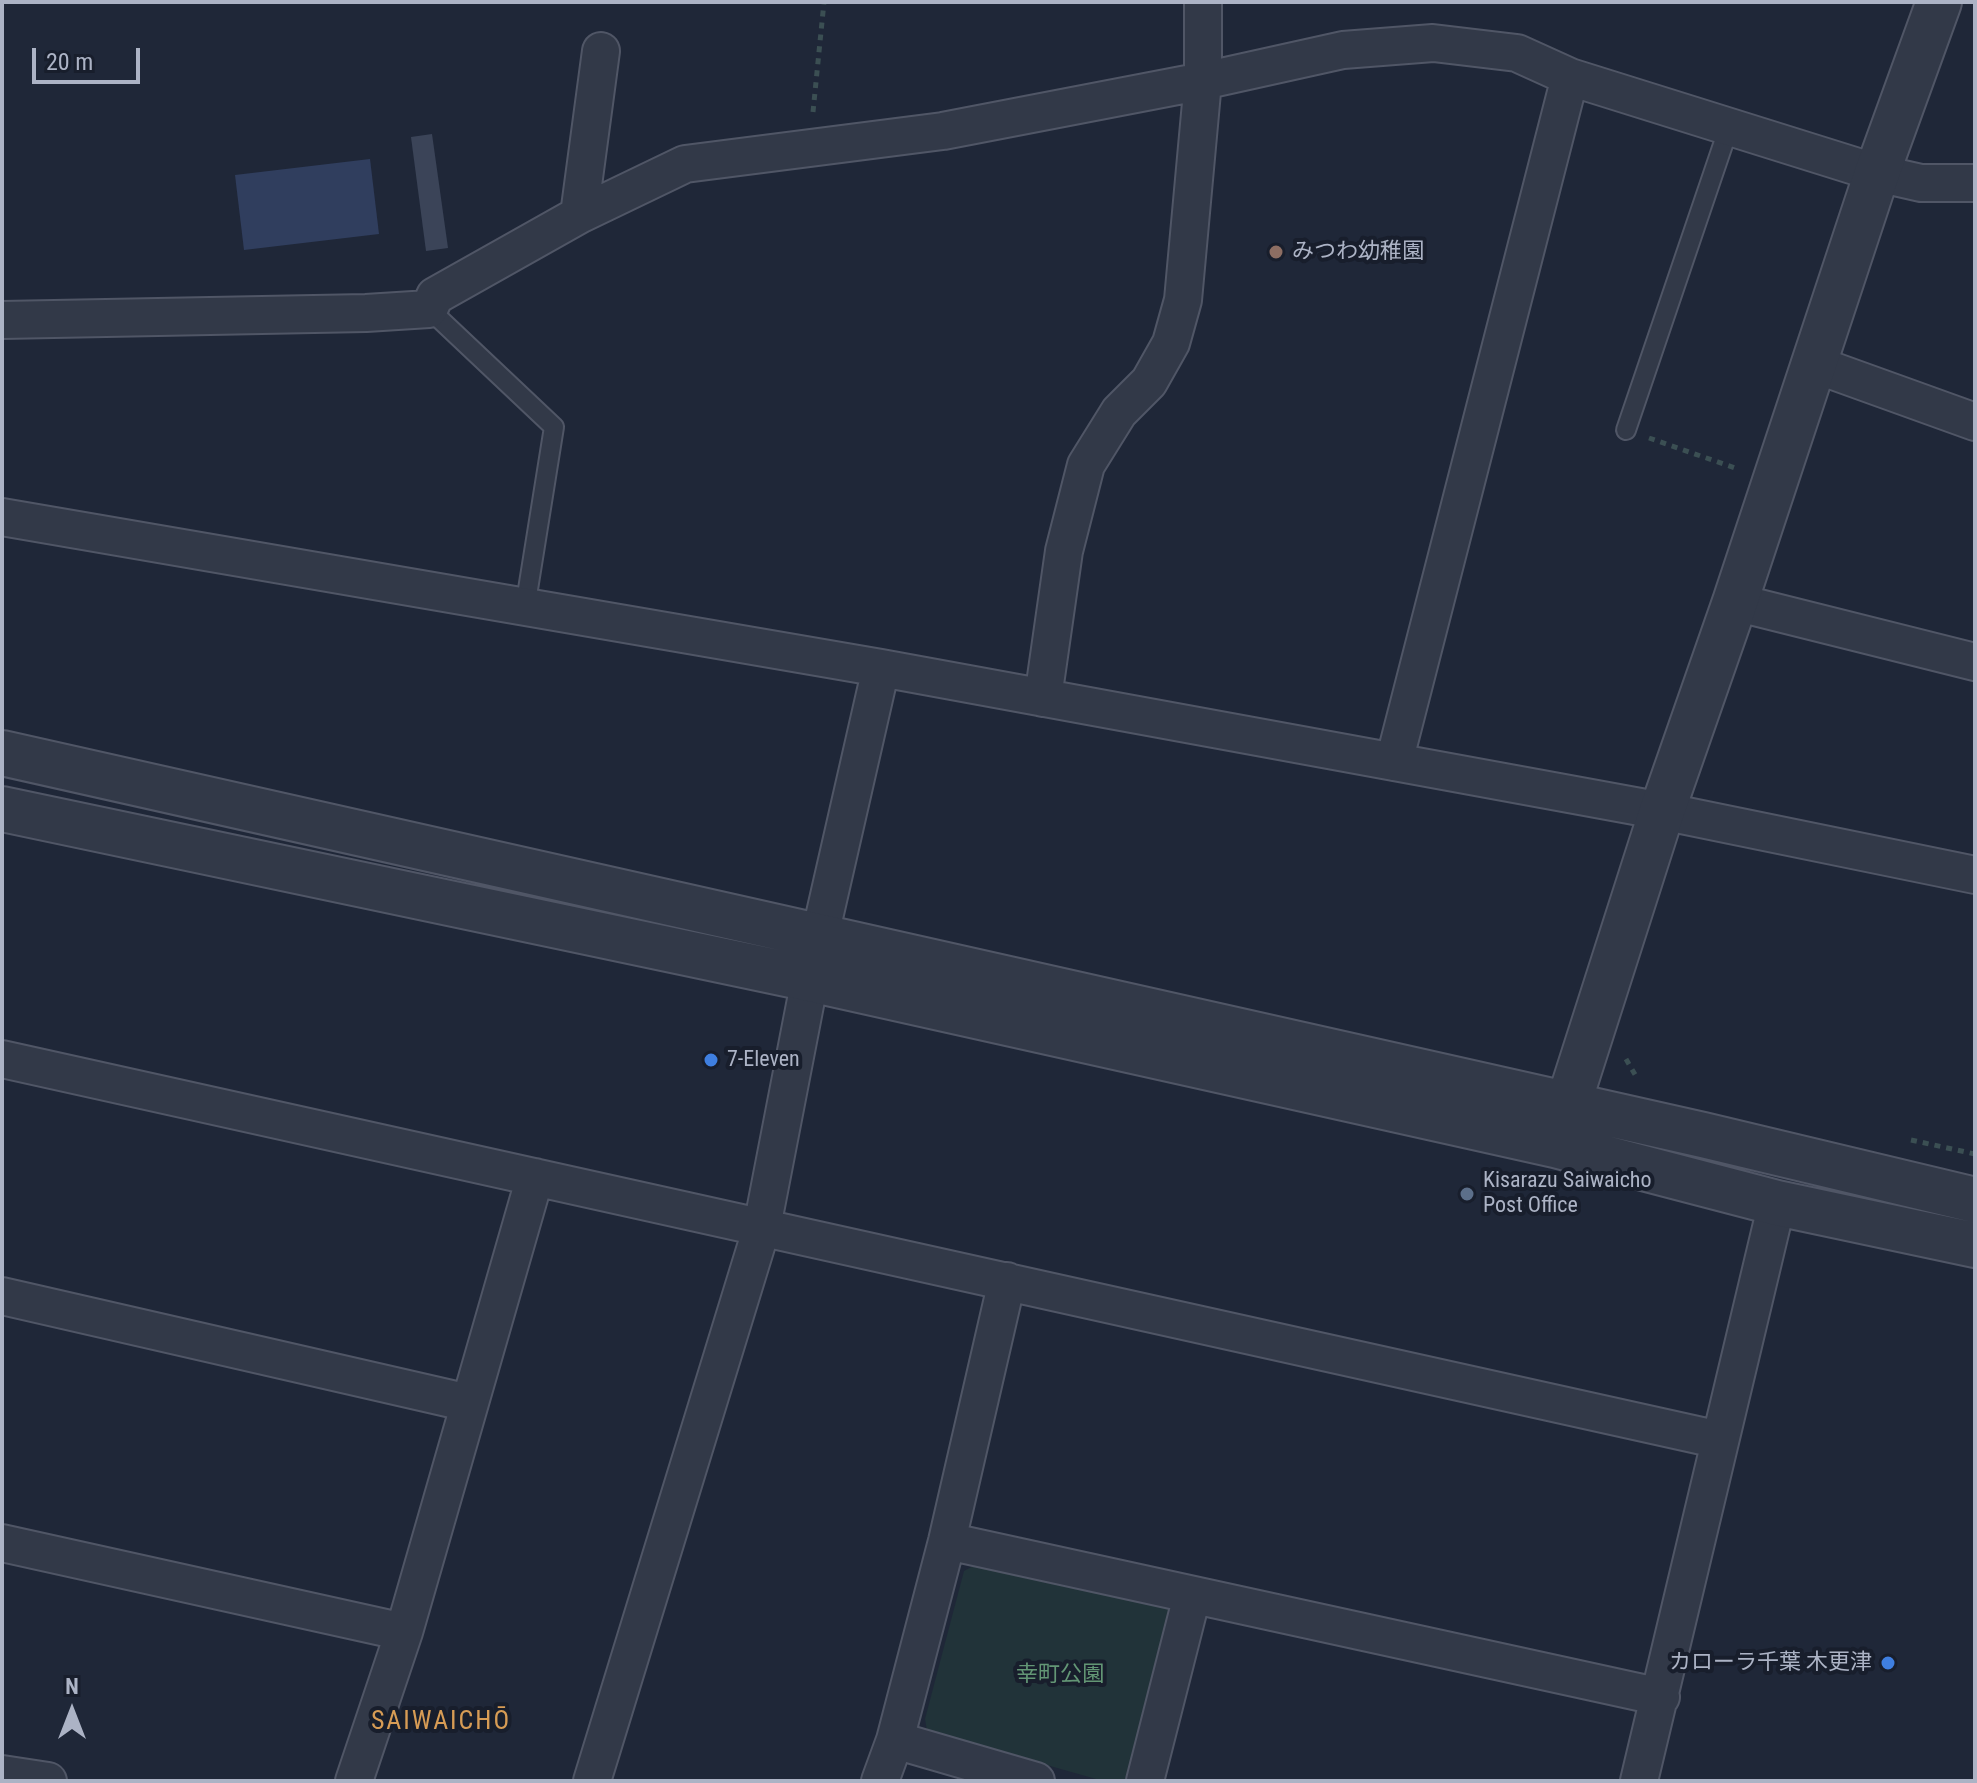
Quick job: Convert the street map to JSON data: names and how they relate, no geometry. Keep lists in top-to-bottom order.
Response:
{
  "districts": ["SAIWAICHŌ"],
  "parks": ["幸町公園"],
  "places": [
    "みつわ幼稚園",
    "7-Eleven",
    "Kisarazu Saiwaicho Post Office",
    "カローラ千葉 木更津"
  ],
  "scale_bar": "20 m",
  "north": "top"
}
